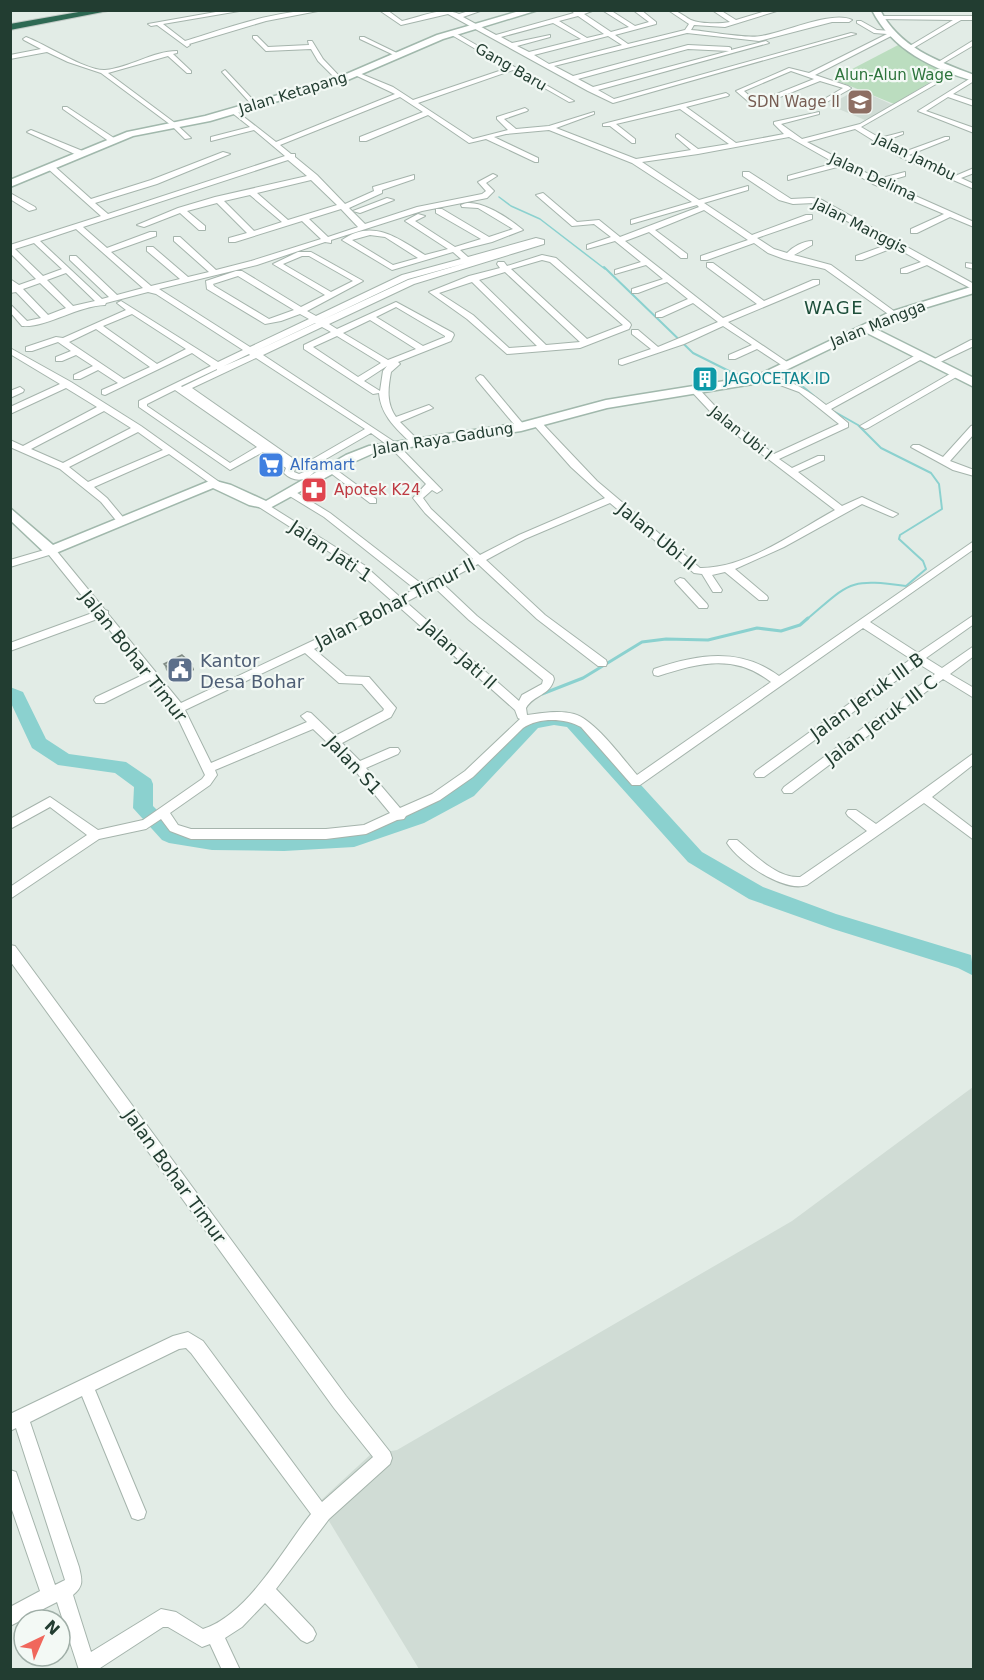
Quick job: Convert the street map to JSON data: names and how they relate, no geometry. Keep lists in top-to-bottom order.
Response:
{
  "streets": {
    "street": [
      "Gang Baru",
      "Jalan Ketapang",
      "Jalan Jambu",
      "Jalan Delima",
      "Jalan Manggis",
      "Jalan Mangga",
      "Jalan Ubi I",
      "Jalan Raya Gadung",
      "Jalan Ubi II",
      "Jalan Jati 1",
      "Jalan Bohar Timur II",
      "Jalan Jati II",
      "Jalan Bohar Timur",
      "Jalan Jeruk III B",
      "Jalan Jeruk III C",
      "Jalan S1"
    ]
  },
  "crossings": [
    ["Gang Baru", "Jalan Ketapang"],
    ["Jalan Manggis", "Jalan Mangga"],
    ["Jalan Mangga", "Jalan Raya Gadung"],
    ["Jalan Ubi I", "Jalan Raya Gadung"],
    ["Jalan Raya Gadung", "Jalan Ubi II"],
    ["Jalan Raya Gadung", "Jalan Jati 1"],
    ["Jalan Ubi II", "Jalan Bohar Timur II"],
    ["Jalan Jati 1", "Jalan Bohar Timur II"],
    ["Jalan Jati 1", "Jalan Jati II"],
    ["Jalan Bohar Timur II", "Jalan Jati II"],
    ["Jalan Bohar Timur II", "Jalan Bohar Timur"],
    ["Jalan Bohar Timur", "Jalan S1"]
  ],
  "districts": ["WAGE"],
  "parks": ["Alun-Alun Wage"],
  "places": {
    "school or university": ["SDN Wage II"],
    "building": ["JAGOCETAK.ID"],
    "supermarket": ["Alfamart"],
    "pharmacy": ["Apotek K24"],
    "public building": ["Kantor Desa Bohar"]
  },
  "north": "top right"
}
